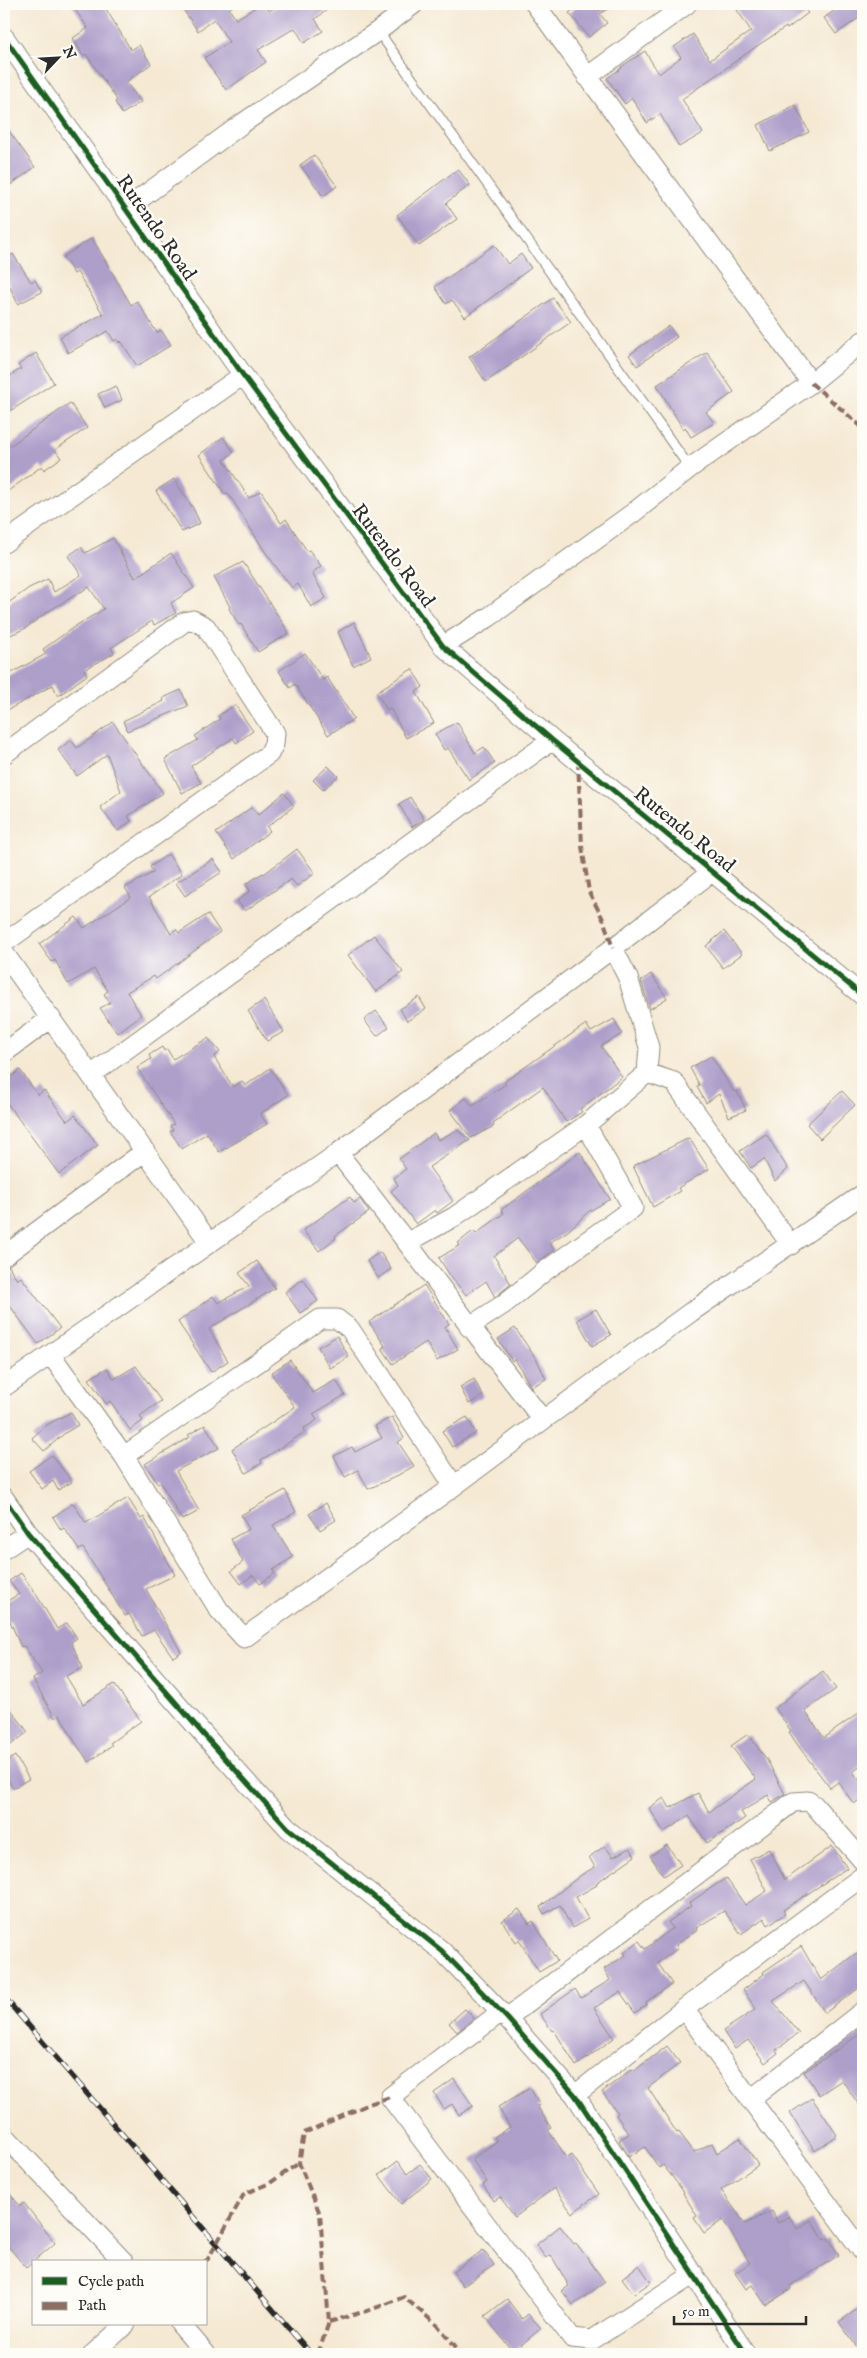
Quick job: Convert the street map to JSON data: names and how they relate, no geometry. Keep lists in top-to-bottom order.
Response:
{
  "streets": {
    "street": ["Rutendo Road"]
  },
  "legend": ["Cycle path", "Path"],
  "scale_bar": "50 m",
  "north": "top right"
}
